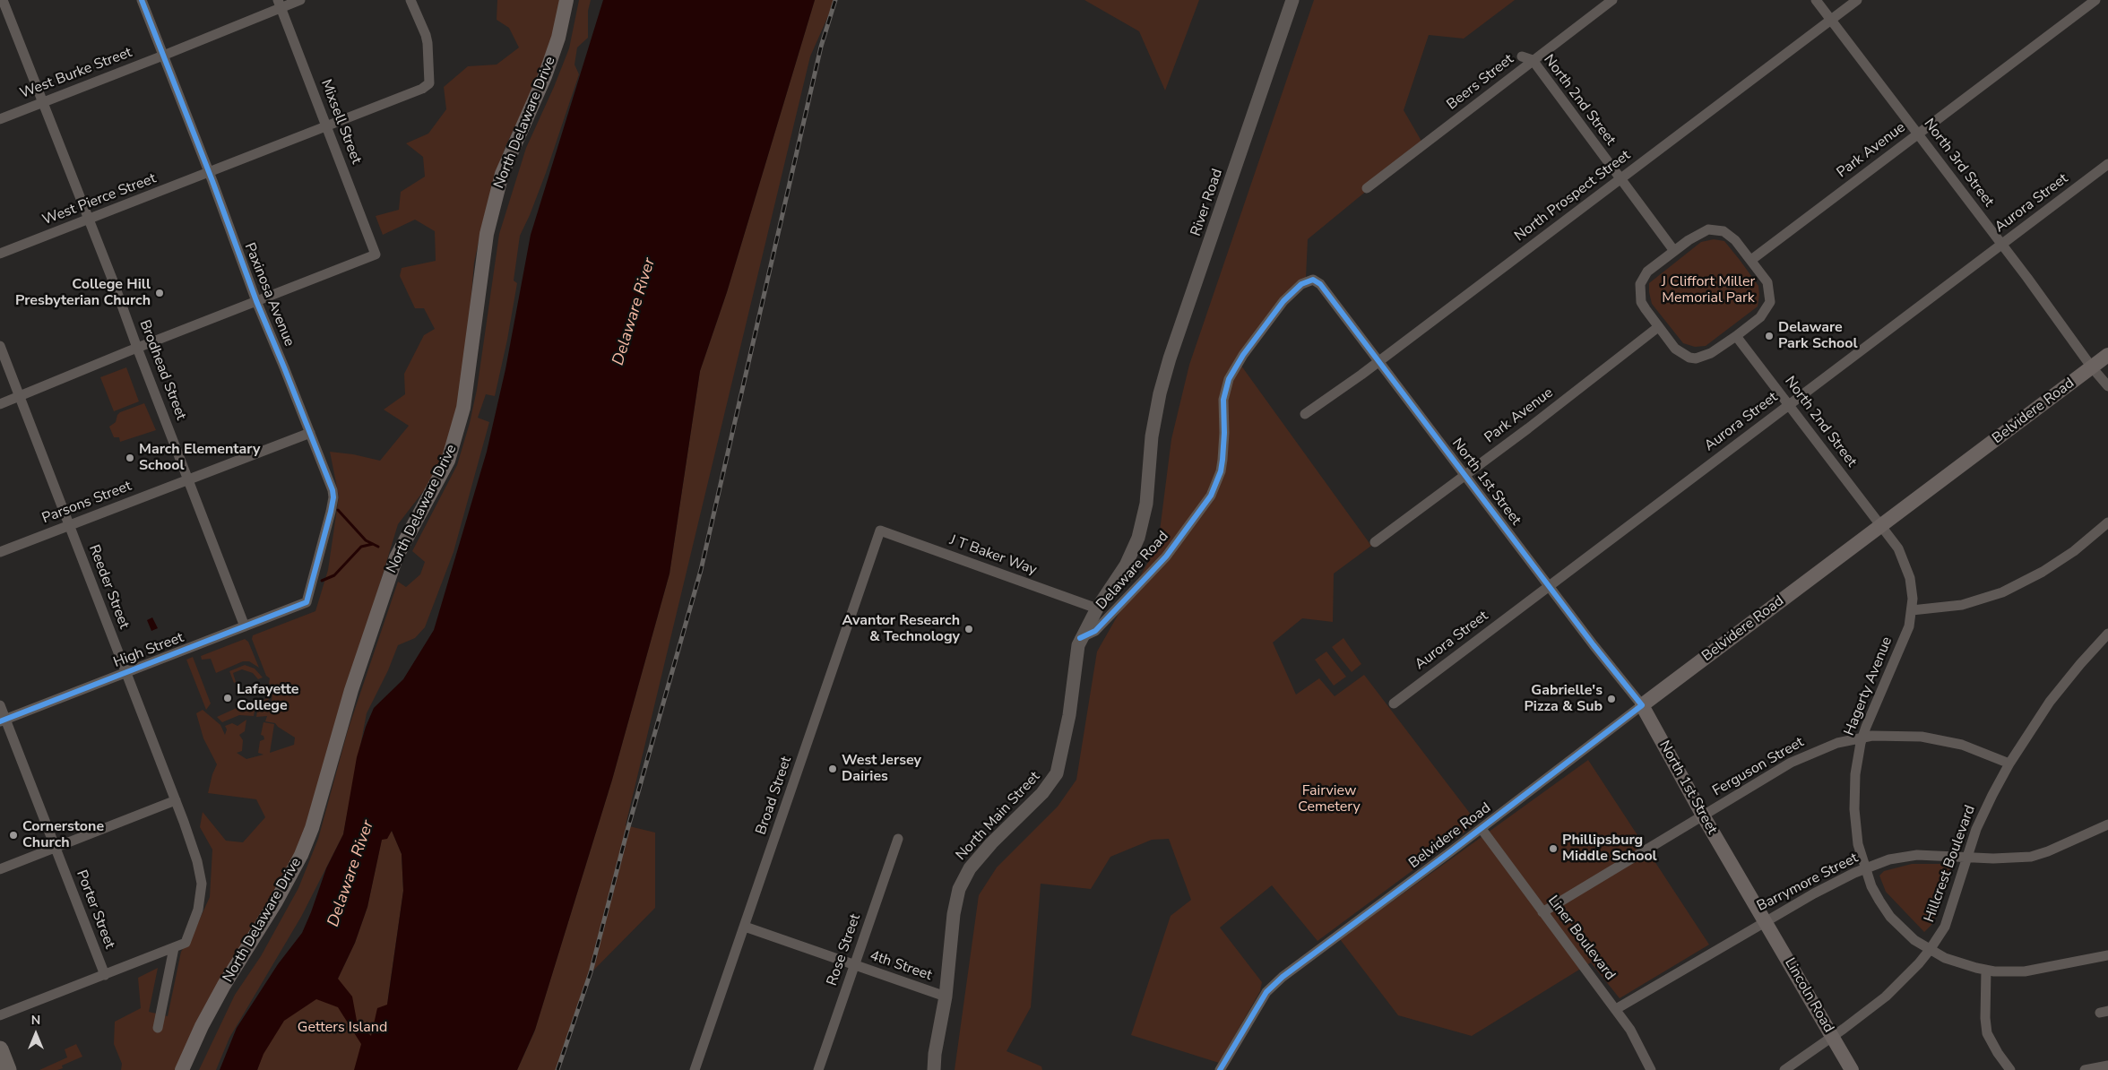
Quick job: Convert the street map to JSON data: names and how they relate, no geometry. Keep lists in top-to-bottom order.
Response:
{
  "streets": {
    "main road": [
      "North Delaware Drive",
      "Belvidere Road",
      "North 1st Street",
      "Lincoln Road"
    ],
    "street": [
      "West Burke Street",
      "Beers Street",
      "North 2nd Street",
      "Mixsell Street",
      "Park Avenue",
      "North 3rd Street",
      "North Prospect Street",
      "West Pierce Street",
      "River Road",
      "Aurora Street",
      "Paxinosa Avenue",
      "Brodhead Street",
      "Parsons Street",
      "J T Baker Way",
      "Delaware Road",
      "Reeder Street",
      "High Street",
      "Hagerty Avenue",
      "Ferguson Street",
      "Broad Street",
      "North Main Street",
      "Hillcrest Boulevard",
      "Barrymore Street",
      "Porter Street",
      "Liner Boulevard",
      "Rose Street",
      "4th Street"
    ]
  },
  "crossings": [
    ["West Burke Street", "Mixsell Street"],
    ["West Burke Street", "Paxinosa Avenue"],
    ["West Burke Street", "Brodhead Street"],
    ["Beers Street", "North 2nd Street"],
    ["North 2nd Street", "Park Avenue"],
    ["North 2nd Street", "North Prospect Street"],
    ["North 2nd Street", "Aurora Street"],
    ["North 2nd Street", "Belvidere Road"],
    ["North 2nd Street", "Hagerty Avenue"],
    ["Mixsell Street", "West Pierce Street"],
    ["Mixsell Street", "Paxinosa Avenue"],
    ["Park Avenue", "North 3rd Street"],
    ["Park Avenue", "North 1st Street"],
    ["North 3rd Street", "North Prospect Street"],
    ["North 3rd Street", "Aurora Street"],
    ["North 3rd Street", "Belvidere Road"],
    ["North Prospect Street", "North 1st Street"],
    ["West Pierce Street", "Paxinosa Avenue"],
    ["West Pierce Street", "Brodhead Street"],
    ["River Road", "J T Baker Way"],
    ["River Road", "North Main Street"],
    ["Aurora Street", "North 1st Street"],
    ["Paxinosa Avenue", "Parsons Street"],
    ["Paxinosa Avenue", "High Street"],
    ["Brodhead Street", "Parsons Street"],
    ["Brodhead Street", "High Street"],
    ["Belvidere Road", "North 1st Street"],
    ["Belvidere Road", "Hagerty Avenue"],
    ["Belvidere Road", "Liner Boulevard"],
    ["North 1st Street", "Delaware Road"],
    ["North 1st Street", "Ferguson Street"],
    ["North 1st Street", "Barrymore Street"],
    ["North 1st Street", "Lincoln Road"],
    ["Parsons Street", "Reeder Street"],
    ["J T Baker Way", "Broad Street"],
    ["J T Baker Way", "North Main Street"],
    ["Delaware Road", "North Main Street"],
    ["Reeder Street", "High Street"],
    ["High Street", "Porter Street"],
    ["Hagerty Avenue", "Ferguson Street"],
    ["Hagerty Avenue", "Hillcrest Boulevard"],
    ["Hagerty Avenue", "Barrymore Street"],
    ["Ferguson Street", "Hillcrest Boulevard"],
    ["Ferguson Street", "Liner Boulevard"],
    ["Broad Street", "4th Street"],
    ["North Main Street", "4th Street"],
    ["Hillcrest Boulevard", "Barrymore Street"],
    ["Hillcrest Boulevard", "Lincoln Road"],
    ["Barrymore Street", "Liner Boulevard"],
    ["Barrymore Street", "Lincoln Road"],
    ["Rose Street", "4th Street"]
  ],
  "water": ["Delaware River"],
  "parks": ["J Cliffort Miller Memorial Park", "Fairview Cemetery", "Getters Island"],
  "places": [
    "College Hill Presbyterian Church",
    "Delaware Park School",
    "March Elementary School",
    "Avantor Research & Technology",
    "Lafayette College",
    "Gabrielle's Pizza & Sub",
    "West Jersey Dairies",
    "Cornerstone Church",
    "Phillipsburg Middle School"
  ],
  "north": "top"
}
